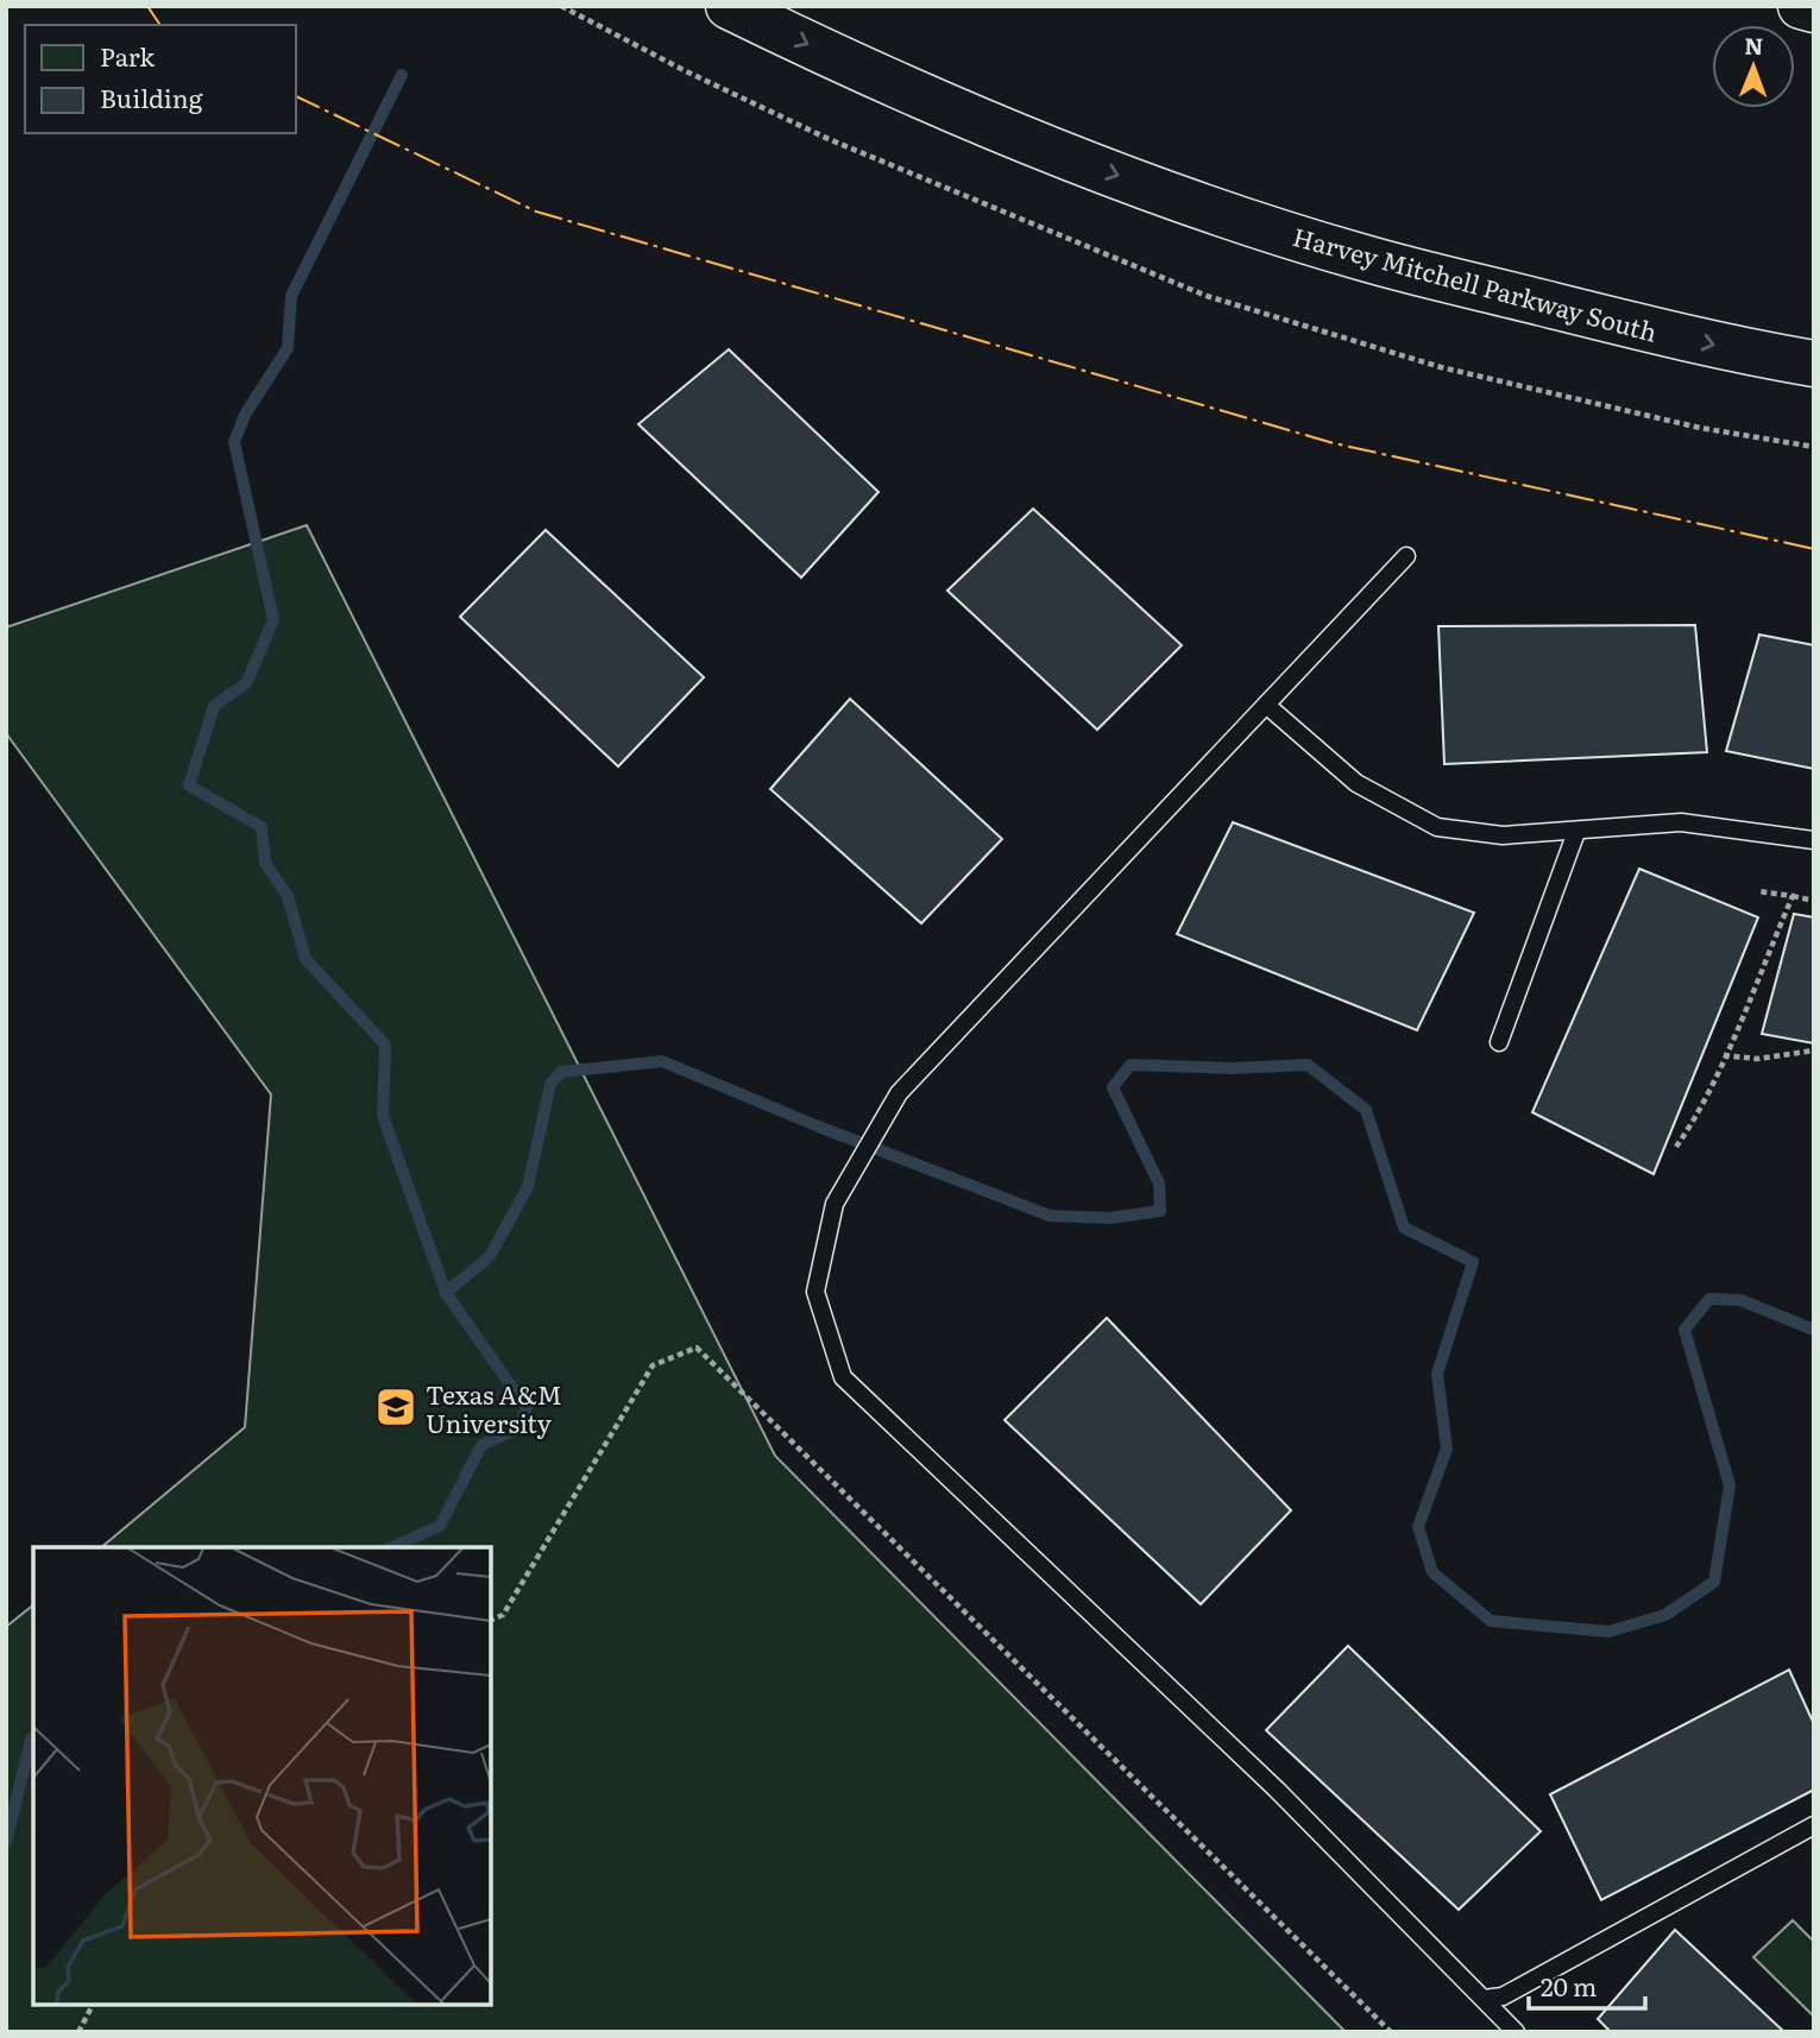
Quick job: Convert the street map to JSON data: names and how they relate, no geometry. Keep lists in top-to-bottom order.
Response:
{
  "streets": {
    "highway": ["Harvey Mitchell Parkway South"]
  },
  "one_way": ["Harvey Mitchell Parkway South"],
  "places": {
    "school or university": ["Texas A&M University"]
  },
  "legend": ["Park", "Building"],
  "scale_bar": "20 m",
  "north": "top"
}
